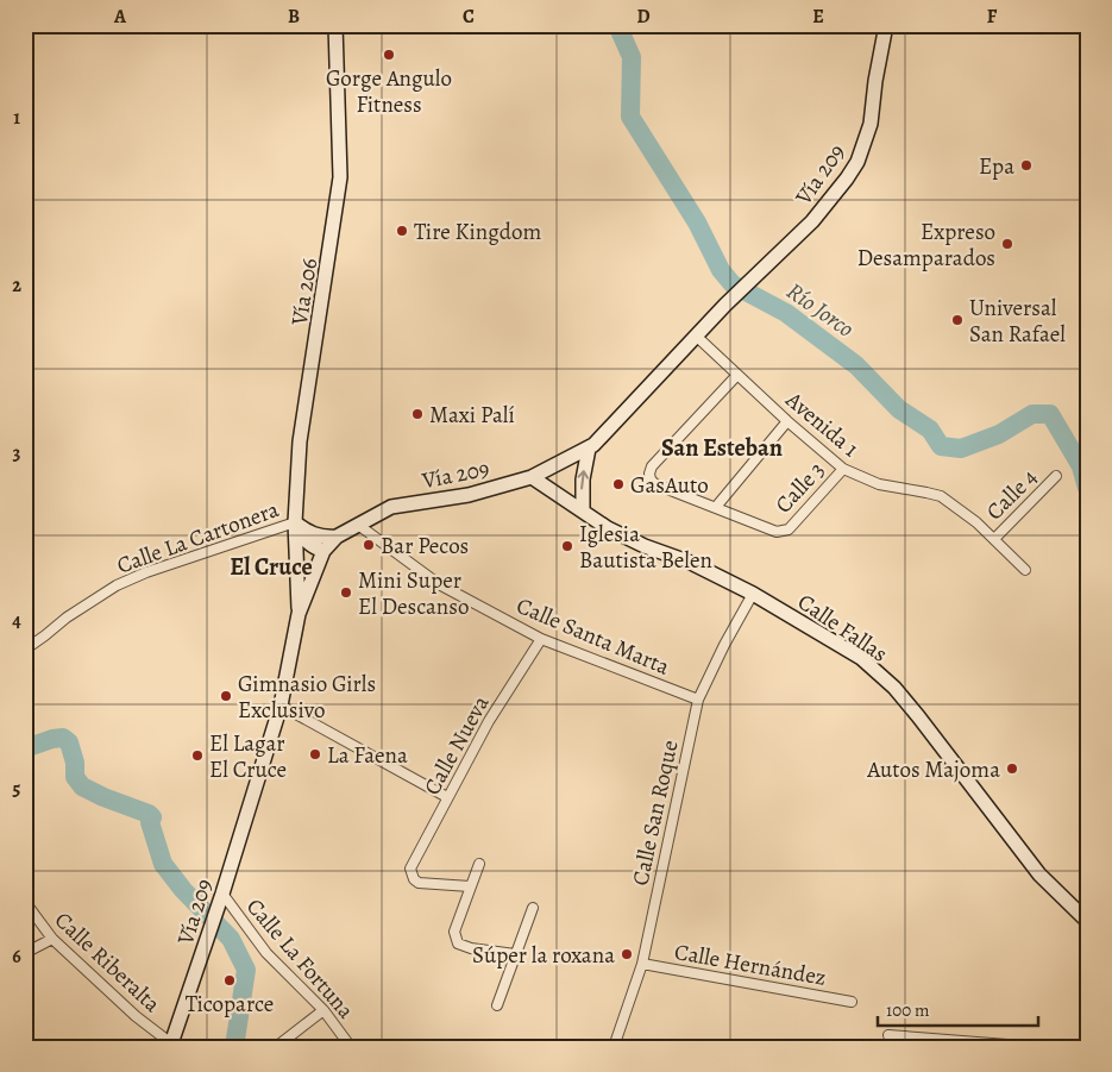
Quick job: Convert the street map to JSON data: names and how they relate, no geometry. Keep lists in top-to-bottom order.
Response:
{
  "streets": {
    "main road": ["Vía 209", "Vía 206", "Calle Fallas"],
    "street": [
      "Avenida 1",
      "Calle 3",
      "Calle 4",
      "Calle La Cartonera",
      "Calle Santa Marta",
      "Calle Nueva",
      "Calle San Roque",
      "Calle La Fortuna",
      "Calle Riberalta",
      "Calle Hernández"
    ]
  },
  "crossings": [
    ["Vía 209", "Vía 206"],
    ["Vía 209", "Avenida 1"],
    ["Vía 209", "Calle Fallas"],
    ["Vía 209", "Calle Santa Marta"],
    ["Vía 209", "Calle La Fortuna"],
    ["Vía 209", "Calle Riberalta"],
    ["Vía 206", "Calle La Cartonera"],
    ["Avenida 1", "Calle 3"],
    ["Avenida 1", "Calle 4"],
    ["Calle Fallas", "Calle San Roque"],
    ["Calle Santa Marta", "Calle Nueva"],
    ["Calle Santa Marta", "Calle San Roque"],
    ["Calle San Roque", "Calle Hernández"]
  ],
  "districts": ["San Esteban", "El Cruce"],
  "water": ["Río Jorco"],
  "places": [
    "Gorge Angulo Fitness",
    "Epa",
    "Tire Kingdom",
    "Expreso Desamparados",
    "Universal San Rafael",
    "Maxi Palí",
    "GasAuto",
    "Bar Pecos",
    "Iglesia Bautista Belen",
    "Mini Super El Descanso",
    "Gimnasio Girls Exclusivo",
    "La Faena",
    "El Lagar El Cruce",
    "Autos Majoma",
    "Súper la roxana",
    "Ticoparce"
  ],
  "scale_bar": "100 m",
  "grid": {
    "columns": [
      "A",
      "B",
      "C",
      "D",
      "E",
      "F"
    ],
    "rows": [
      "1",
      "2",
      "3",
      "4",
      "5",
      "6"
    ]
  }
}
